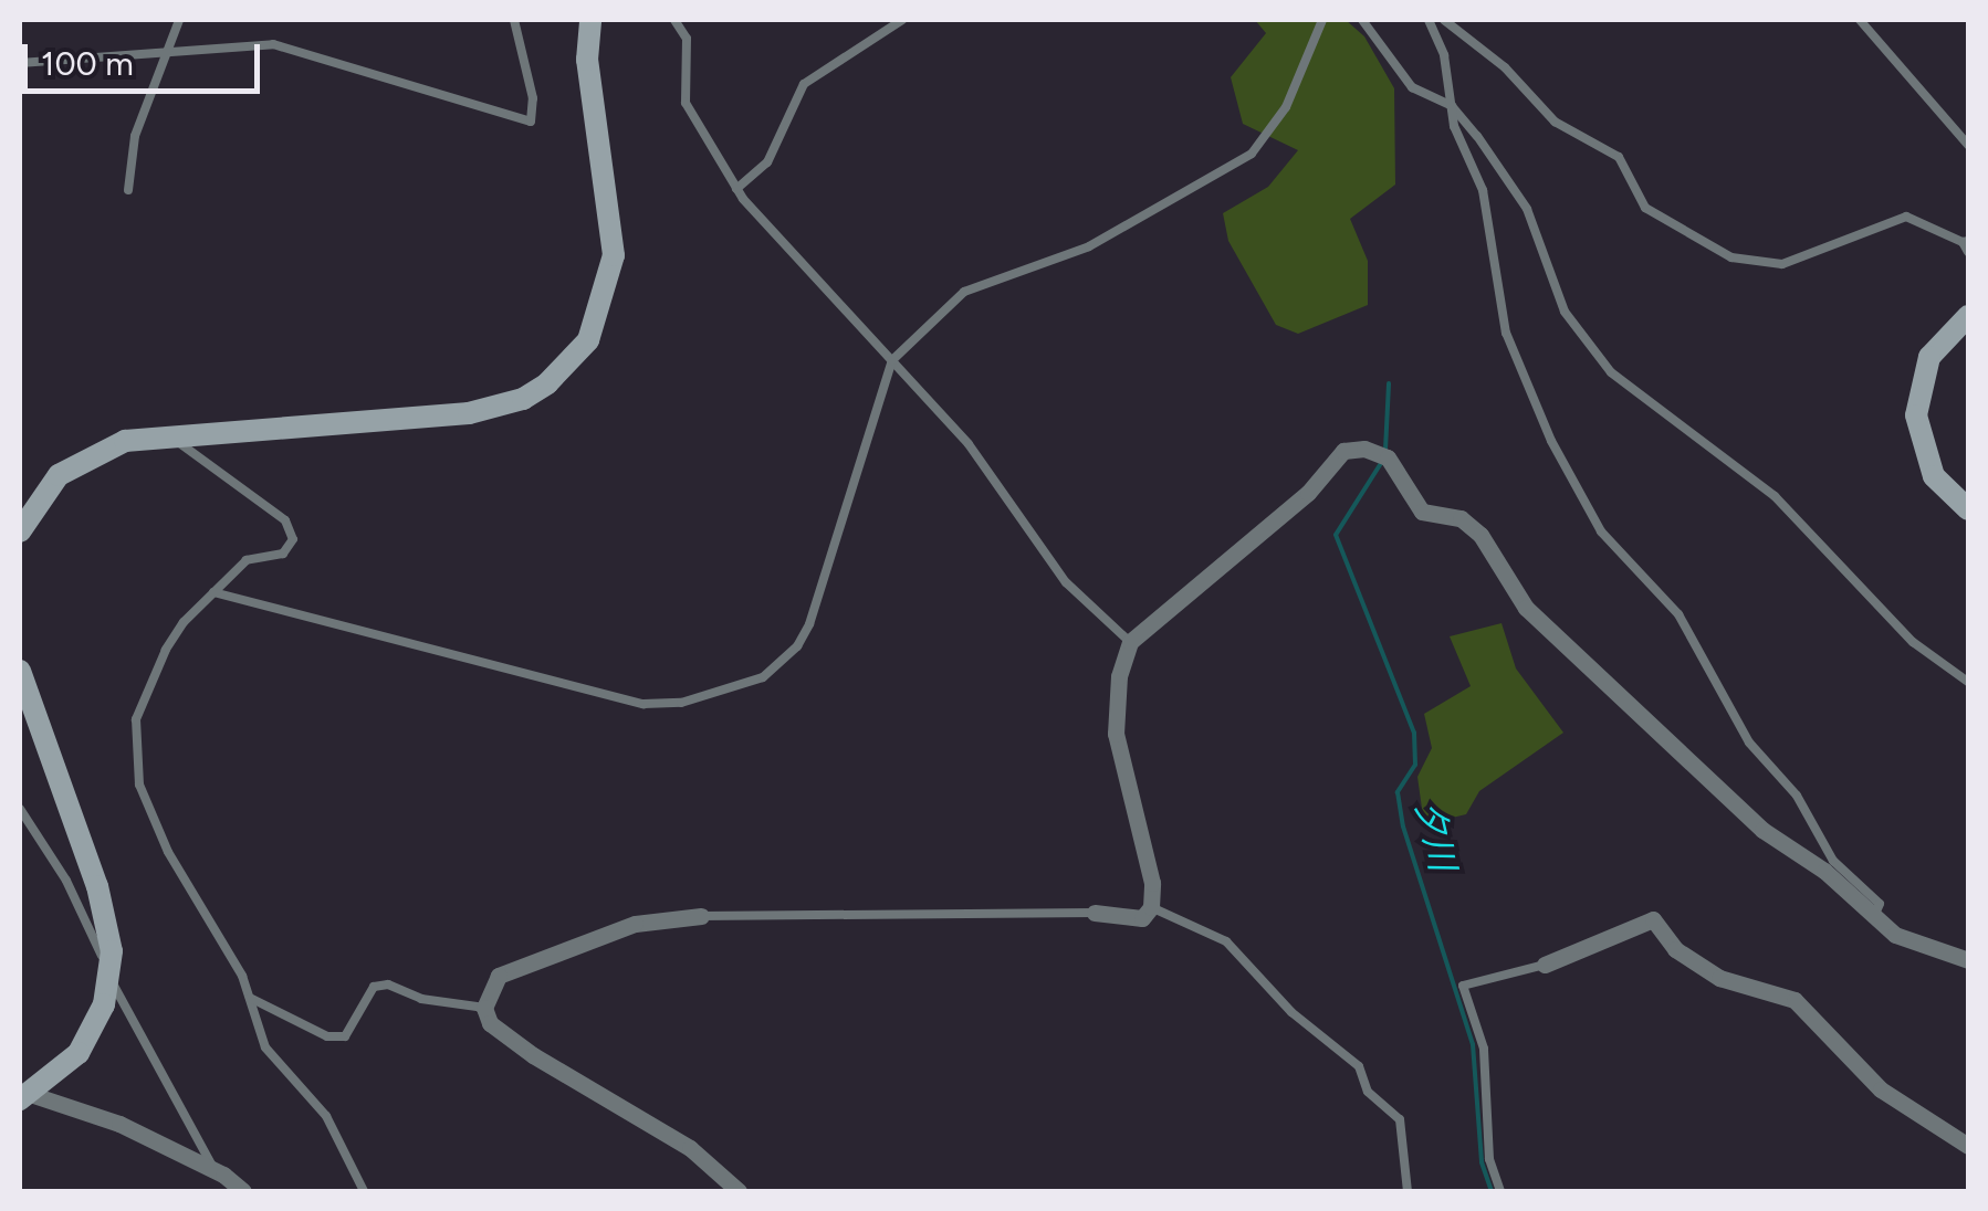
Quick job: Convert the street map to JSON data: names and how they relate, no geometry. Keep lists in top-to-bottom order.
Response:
{
  "water": ["夕川"],
  "scale_bar": "100 m"
}
